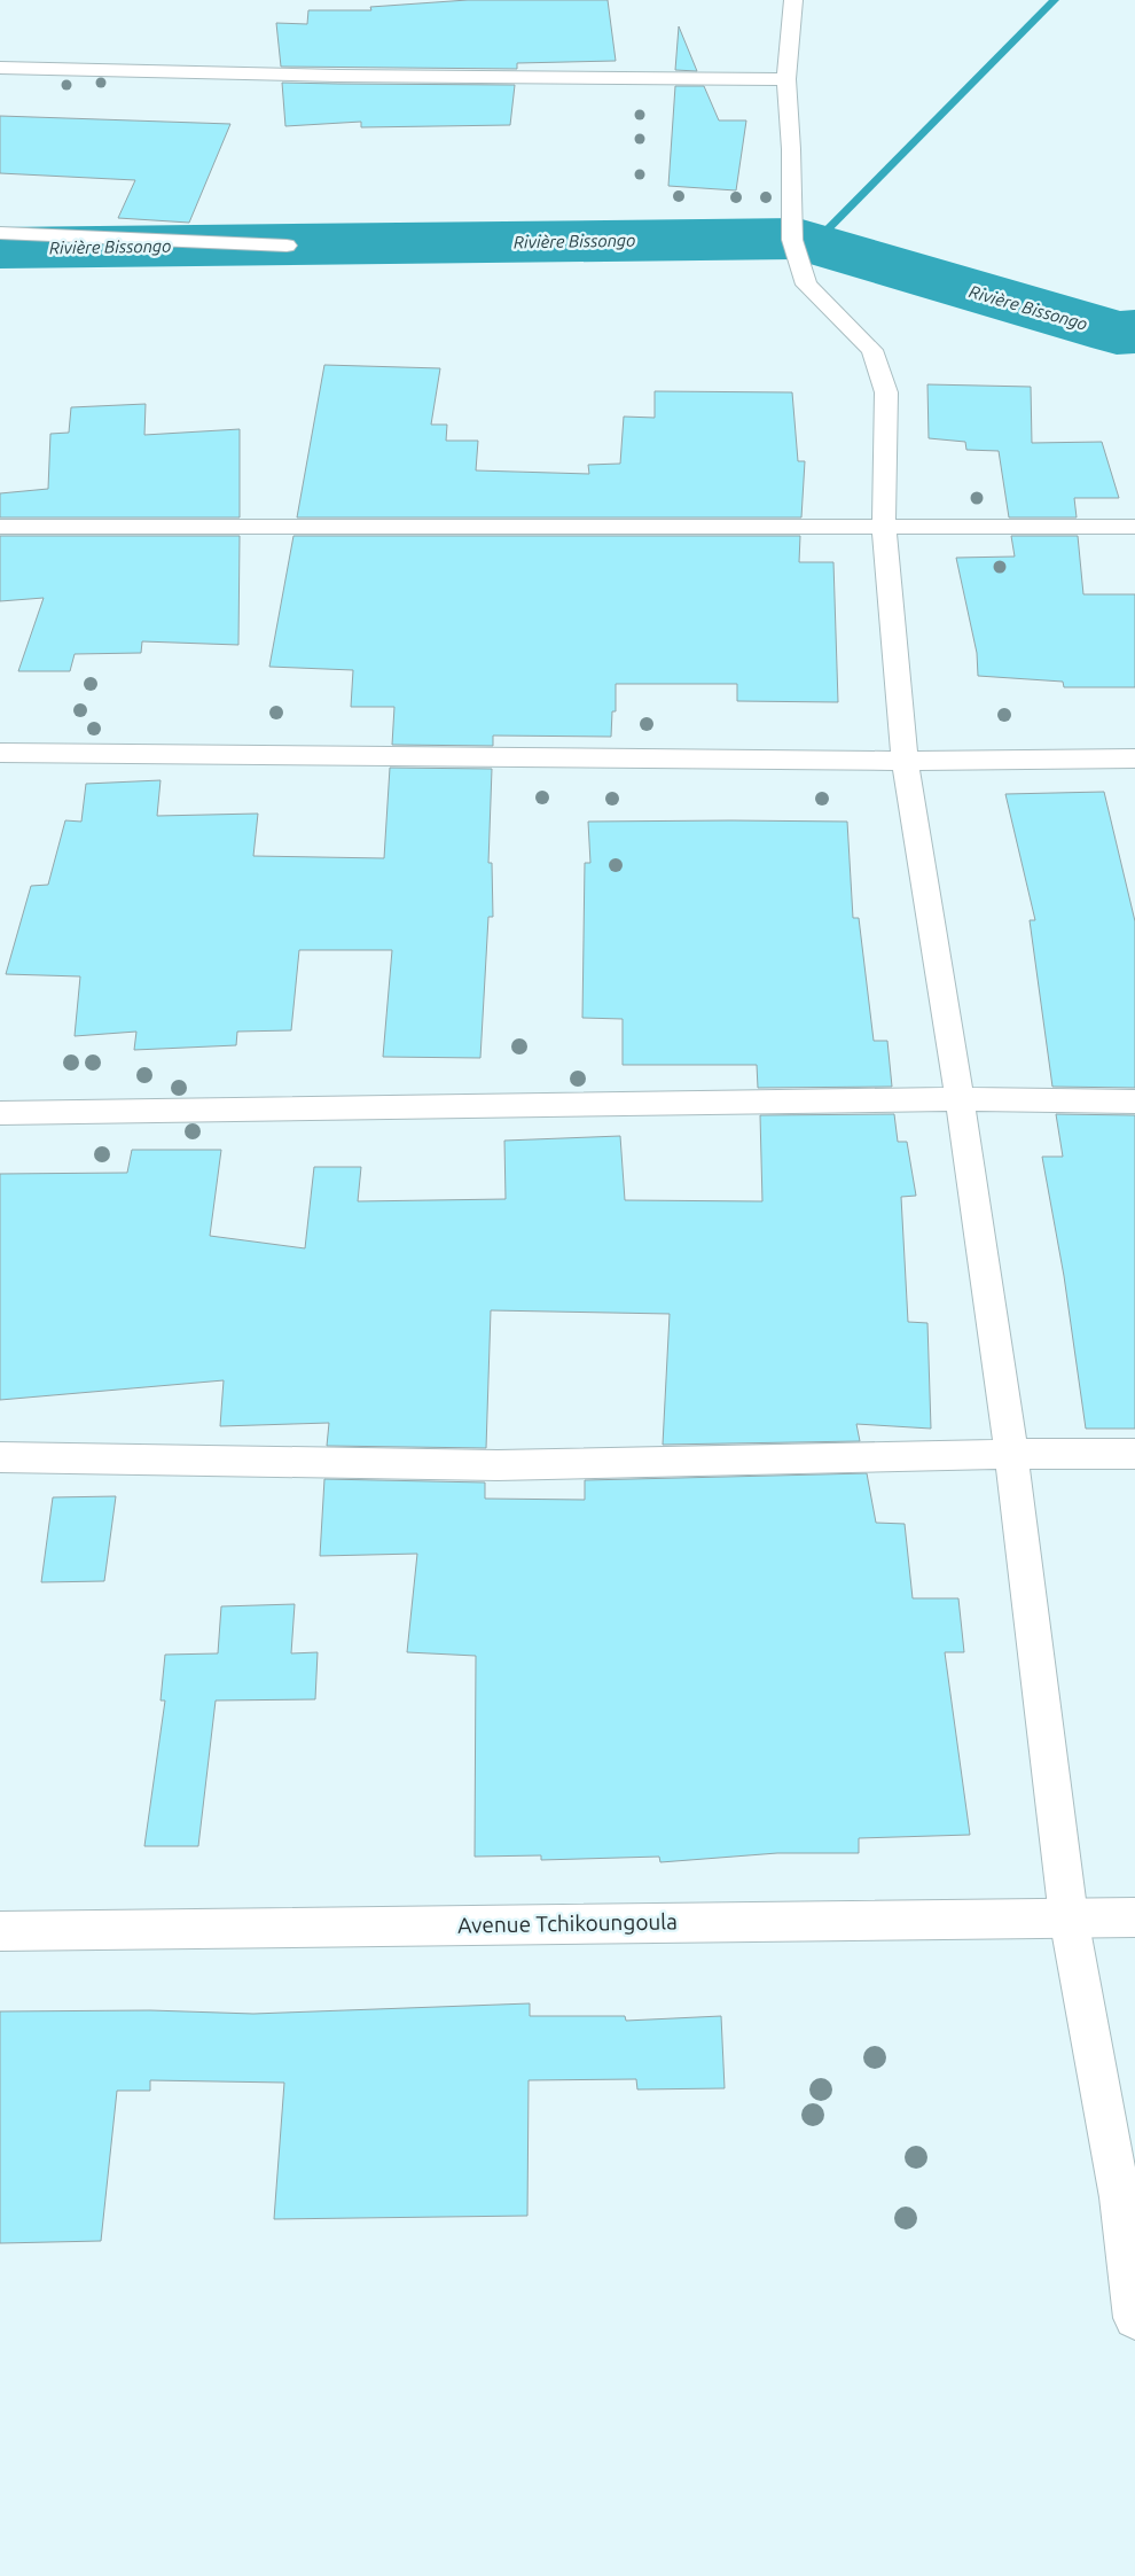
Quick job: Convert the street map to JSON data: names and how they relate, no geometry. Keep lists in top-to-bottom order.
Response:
{
  "streets": {
    "street": ["Avenue Tchikoungoula"]
  },
  "water": ["Rivière Bissongo"]
}
